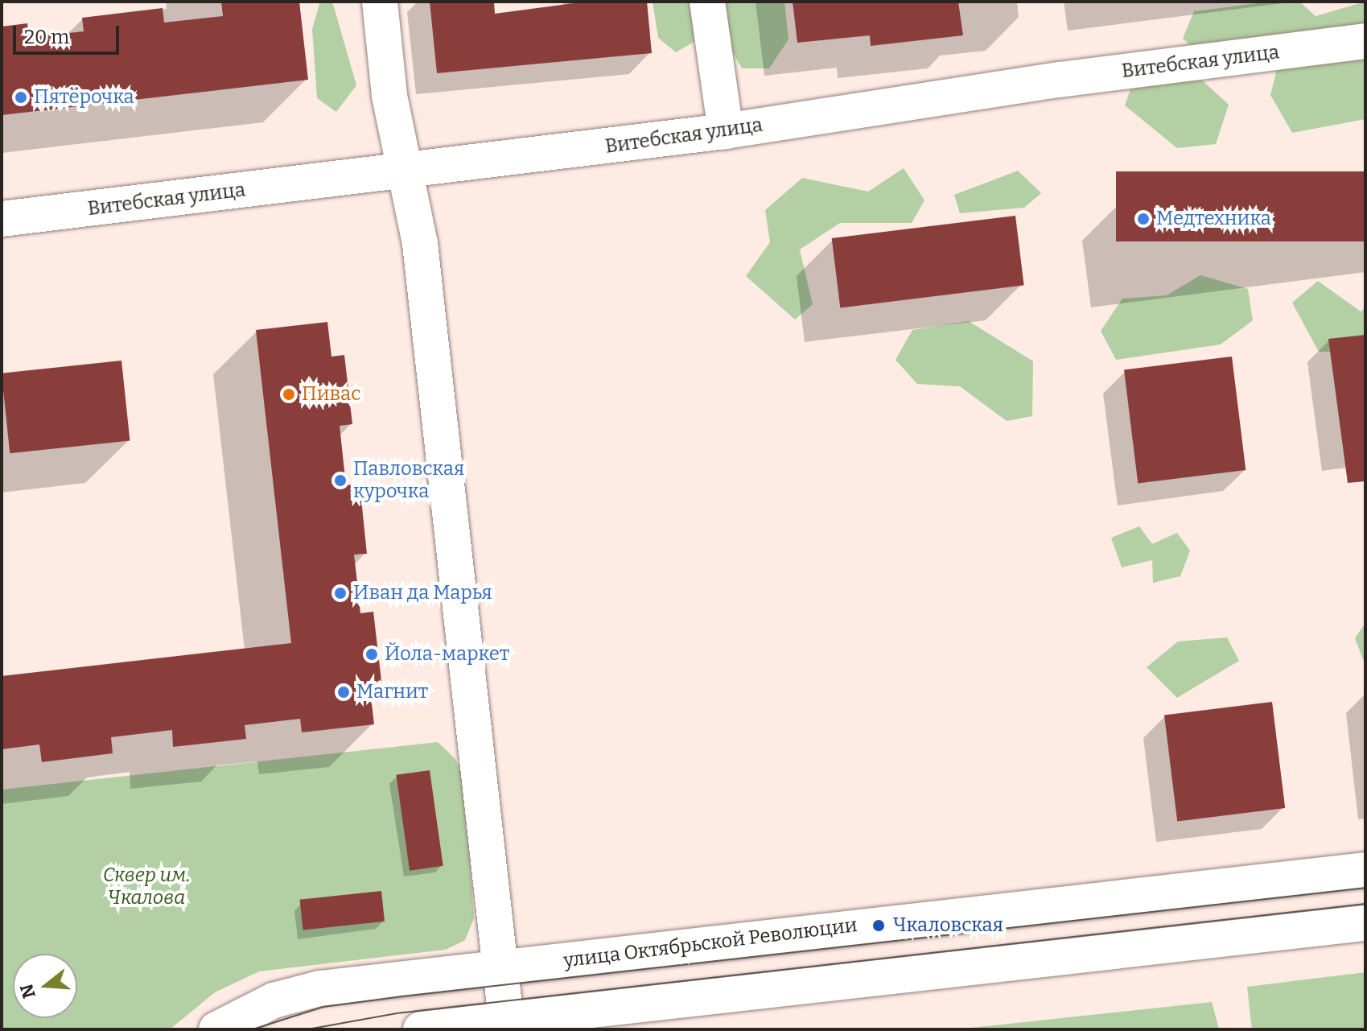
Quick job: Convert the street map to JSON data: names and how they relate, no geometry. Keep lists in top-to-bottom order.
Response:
{
  "streets": {
    "street": ["Витебская улица", "улица Октябрьской Революции"]
  },
  "parks": ["Сквер им. Чкалова"],
  "places": [
    "Пятёрочка",
    "Медтехника",
    "Пивас",
    "Павловская курочка",
    "Иван да Марья",
    "Йола-маркет",
    "Магнит",
    "Чкаловская"
  ],
  "scale_bar": "20 m",
  "north": "left"
}
